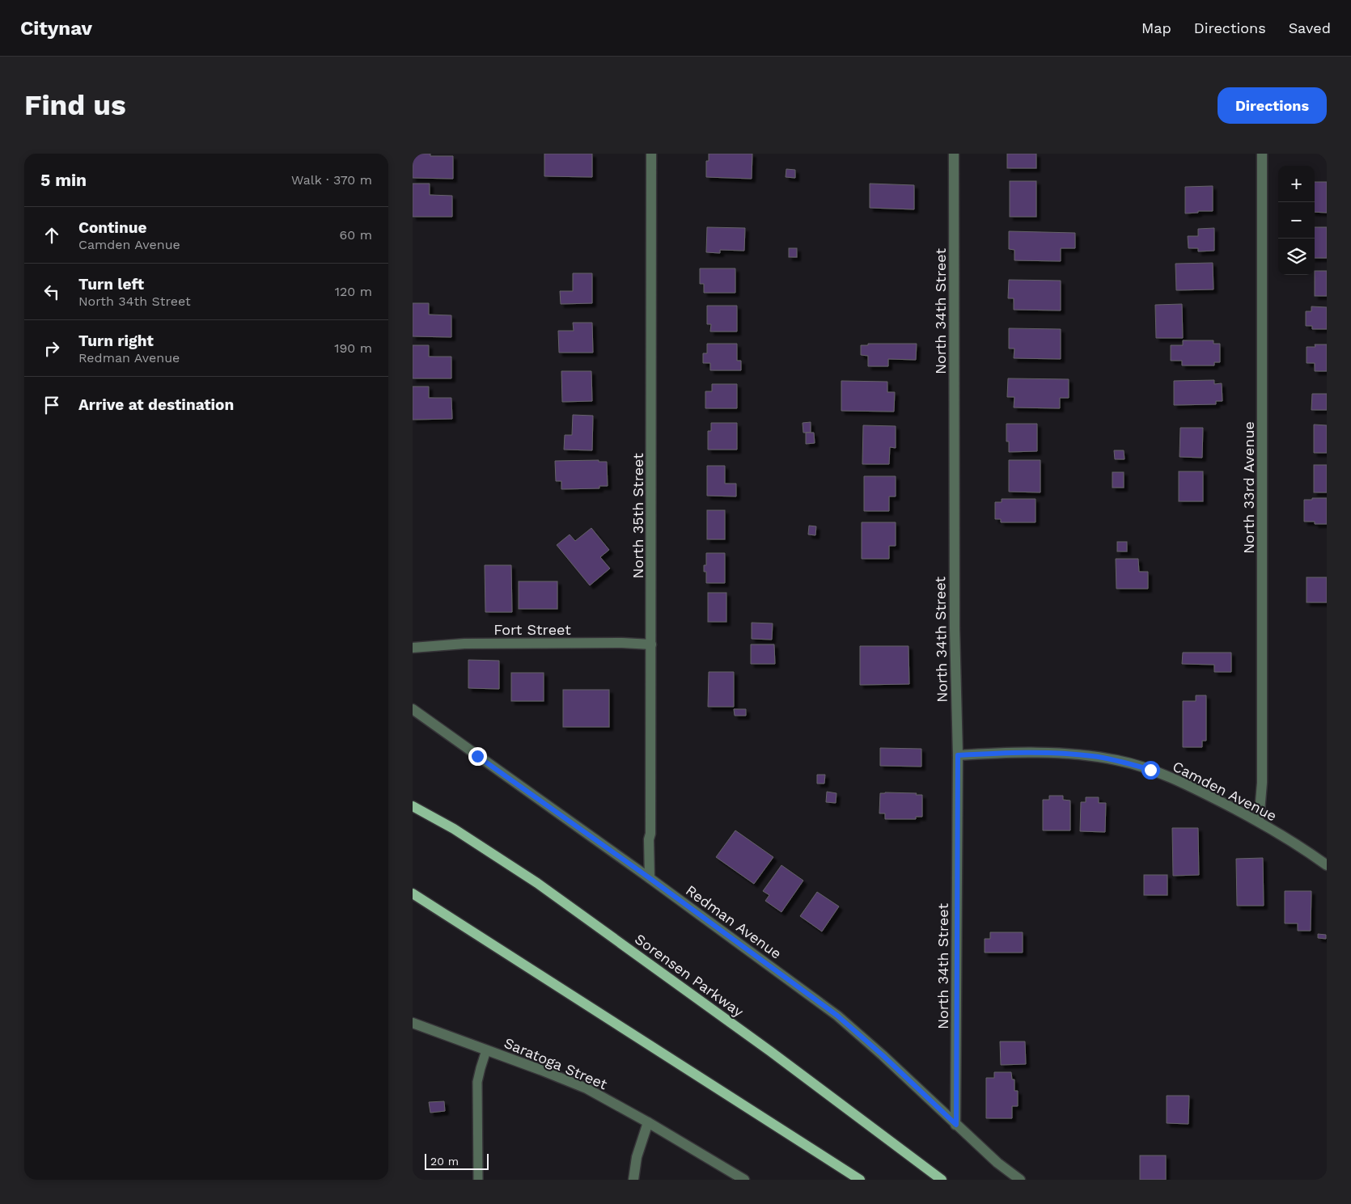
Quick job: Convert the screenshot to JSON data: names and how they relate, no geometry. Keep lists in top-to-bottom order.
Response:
{
  "streets": {
    "main road": ["Sorensen Parkway"],
    "street": [
      "North 34th Street",
      "North 33rd Avenue",
      "North 35th Street",
      "Fort Street",
      "Camden Avenue",
      "Redman Avenue",
      "Saratoga Street"
    ]
  },
  "crossings": [
    ["North 34th Street", "Camden Avenue"],
    ["North 34th Street", "Redman Avenue"],
    ["North 33rd Avenue", "Camden Avenue"],
    ["North 35th Street", "Fort Street"],
    ["North 35th Street", "Redman Avenue"]
  ],
  "scale_bar": "20 m",
  "page": {
    "header": "Citynav",
    "nav": ["Map", "Directions", "Saved"],
    "buttons": "Directions",
    "title": "Find us",
    "heading": ["5 min", "Walk · 370 m"],
    "map_buttons": ["+", "−"],
    "list": [
      ["Continue", "Camden Avenue", "60 m"],
      ["Turn left", "North 34th Street", "120 m"],
      ["Turn right", "Redman Avenue", "190 m"],
      "Arrive at destination"
    ],
    "scale": "20 m"
  }
}
